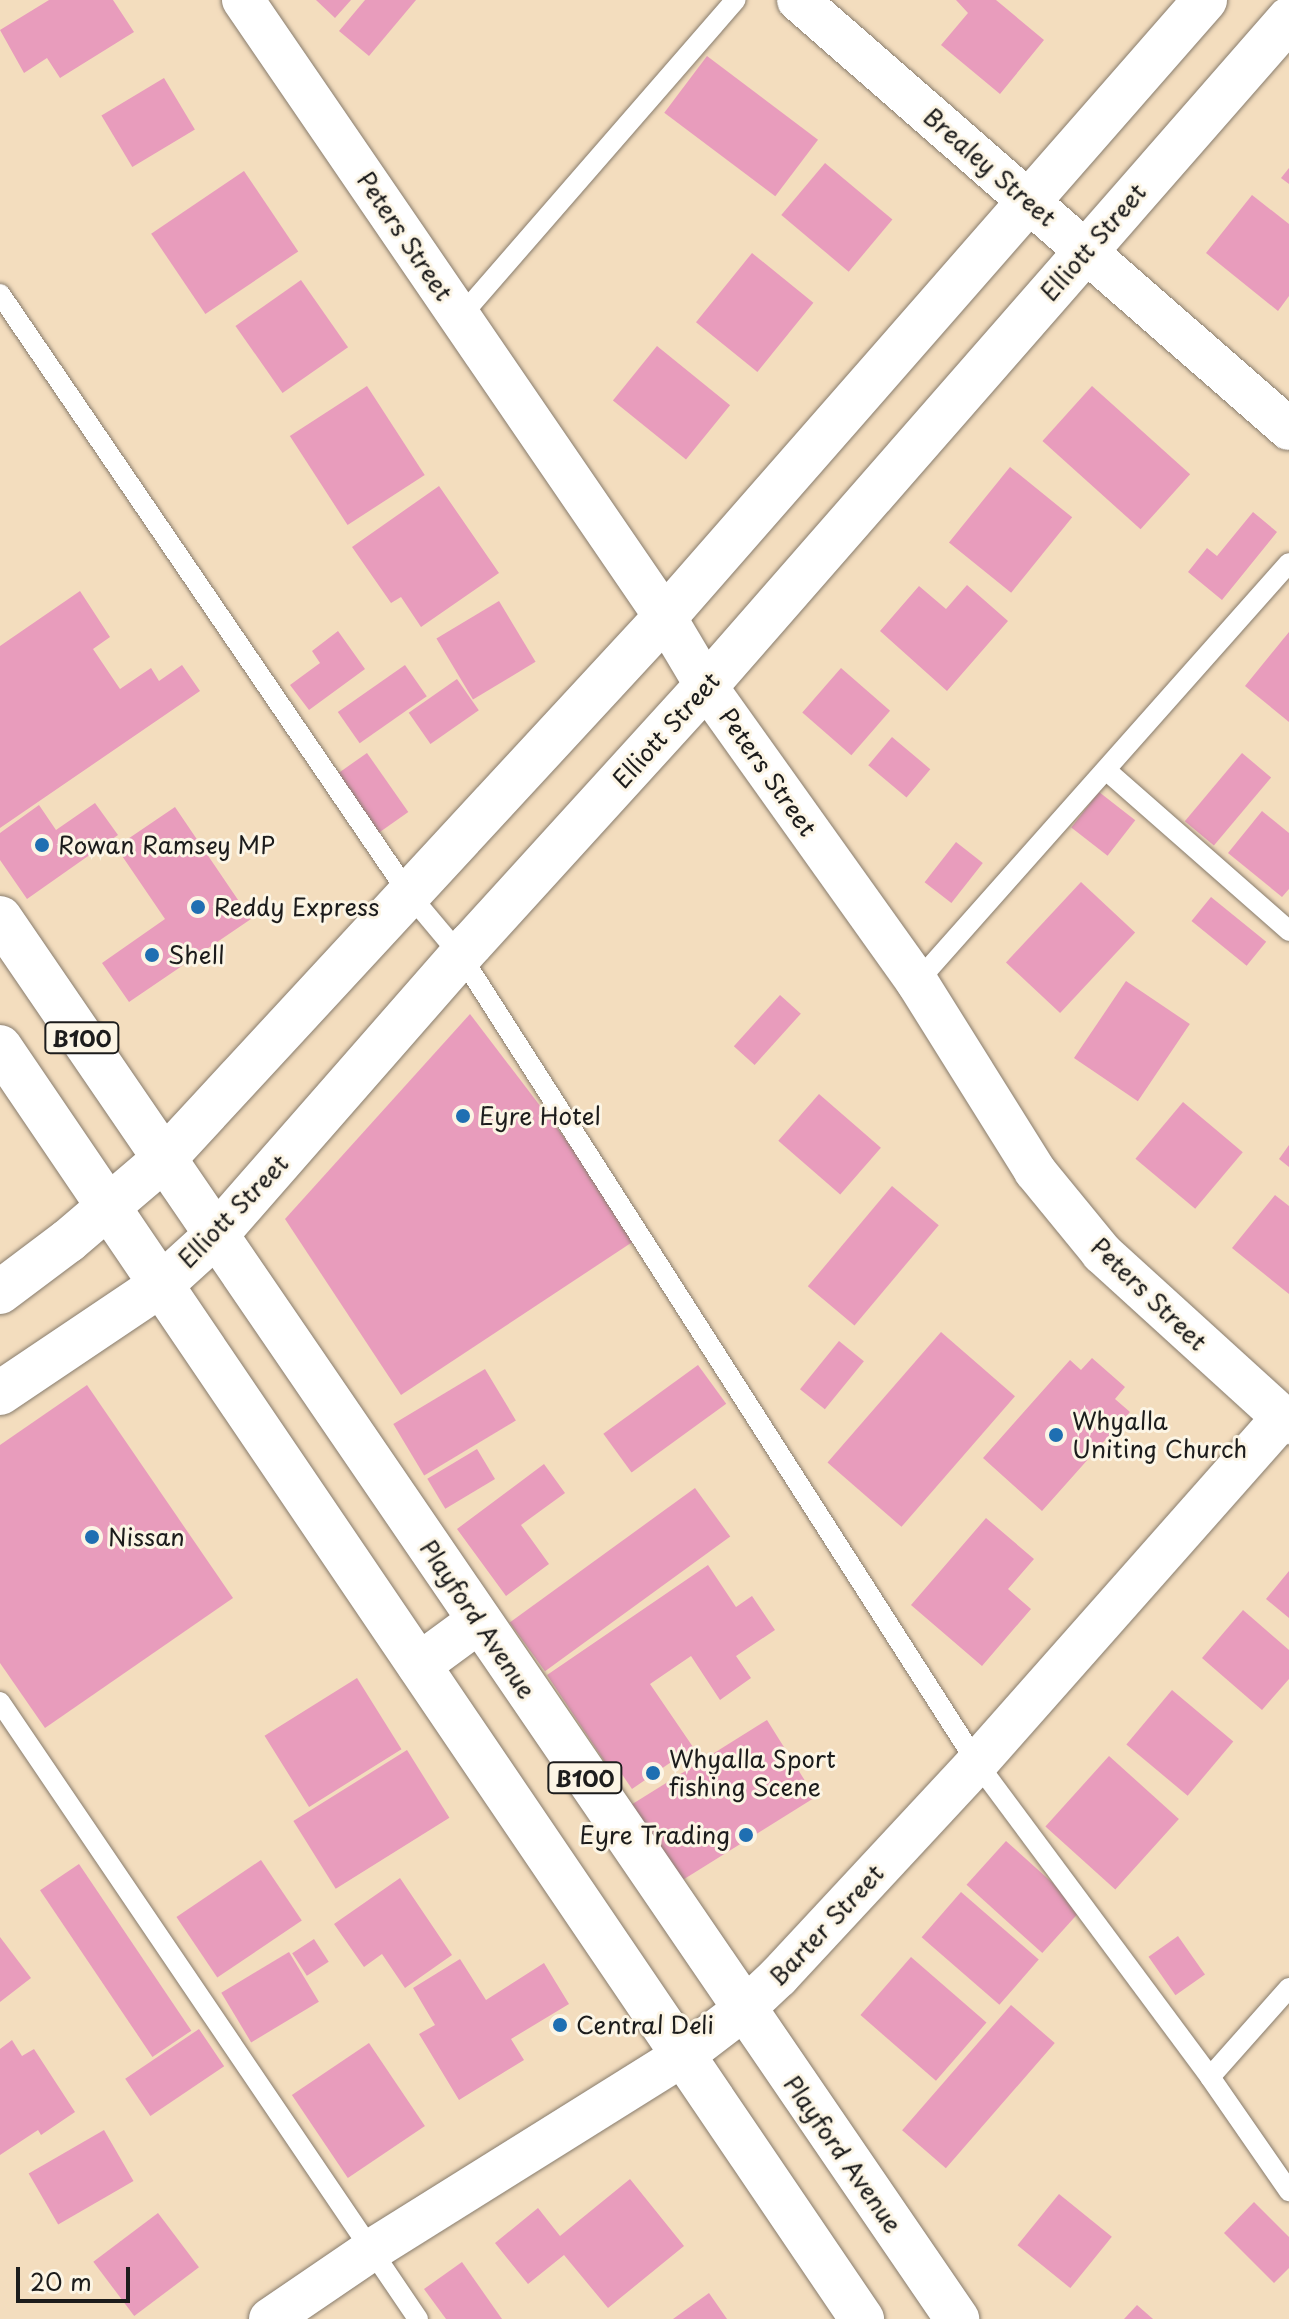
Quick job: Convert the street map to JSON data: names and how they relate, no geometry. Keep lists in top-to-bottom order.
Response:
{
  "streets": {
    "main road": ["Elliott Street", "B100", "Playford Avenue"],
    "street": ["Brealey Street", "Peters Street", "Barter Street"]
  },
  "crossings": [
    ["Brealey Street", "Elliott Street"],
    ["Peters Street", "Elliott Street"],
    ["Peters Street", "Barter Street"],
    ["Elliott Street", "B100"],
    ["Elliott Street", "Playford Avenue"],
    ["B100", "Barter Street"],
    ["Playford Avenue", "Barter Street"]
  ],
  "places": [
    "Rowan Ramsey MP",
    "Reddy Express",
    "Shell",
    "Eyre Hotel",
    "Whyalla Uniting Church",
    "Nissan",
    "Whyalla Sport fishing Scene",
    "Eyre Trading",
    "Central Deli"
  ],
  "scale_bar": "20 m"
}
